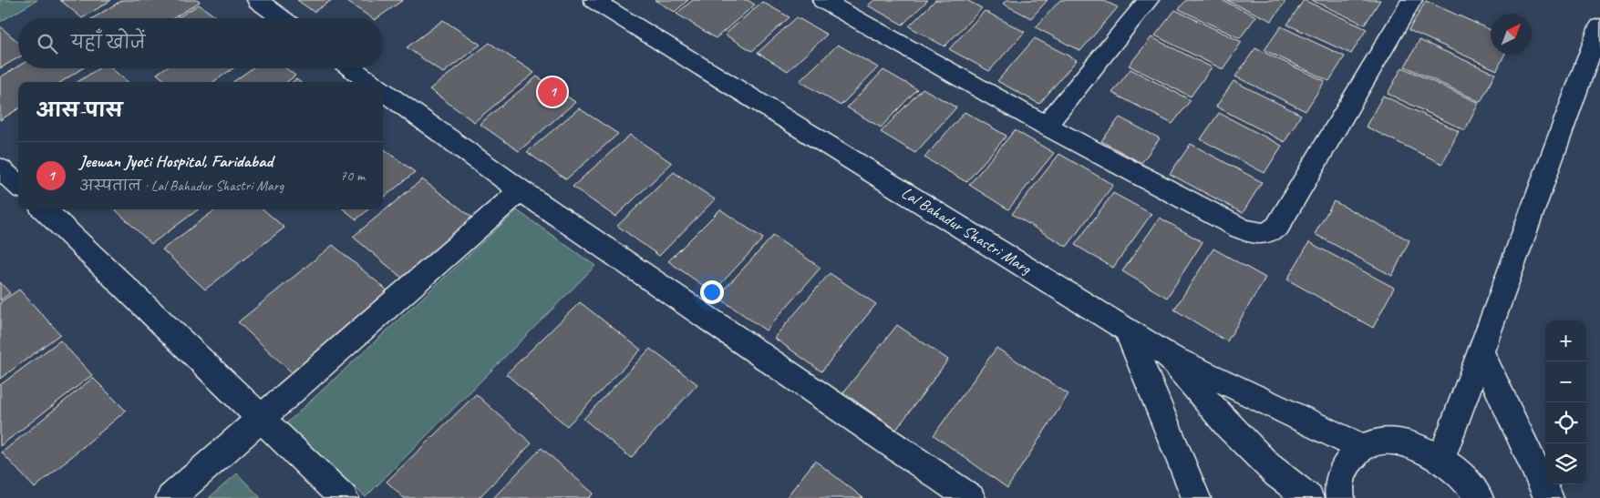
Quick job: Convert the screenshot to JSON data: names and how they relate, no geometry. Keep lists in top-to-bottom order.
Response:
{
  "streets": {
    "street": ["Lal Bahadur Shastri Marg"]
  },
  "north": "top right",
  "page": {
    "search": "यहाँ खोजें",
    "pins": "1",
    "heading": "आस-पास",
    "list": [
      {
        "mark": "1",
        "name": "Jeewan Jyoti Hospital, Faridabad",
        "note": "अस्पताल · Lal Bahadur Shastri Marg",
        "value": "70 m"
      }
    ],
    "map_buttons": ["+", "−"]
  }
}
